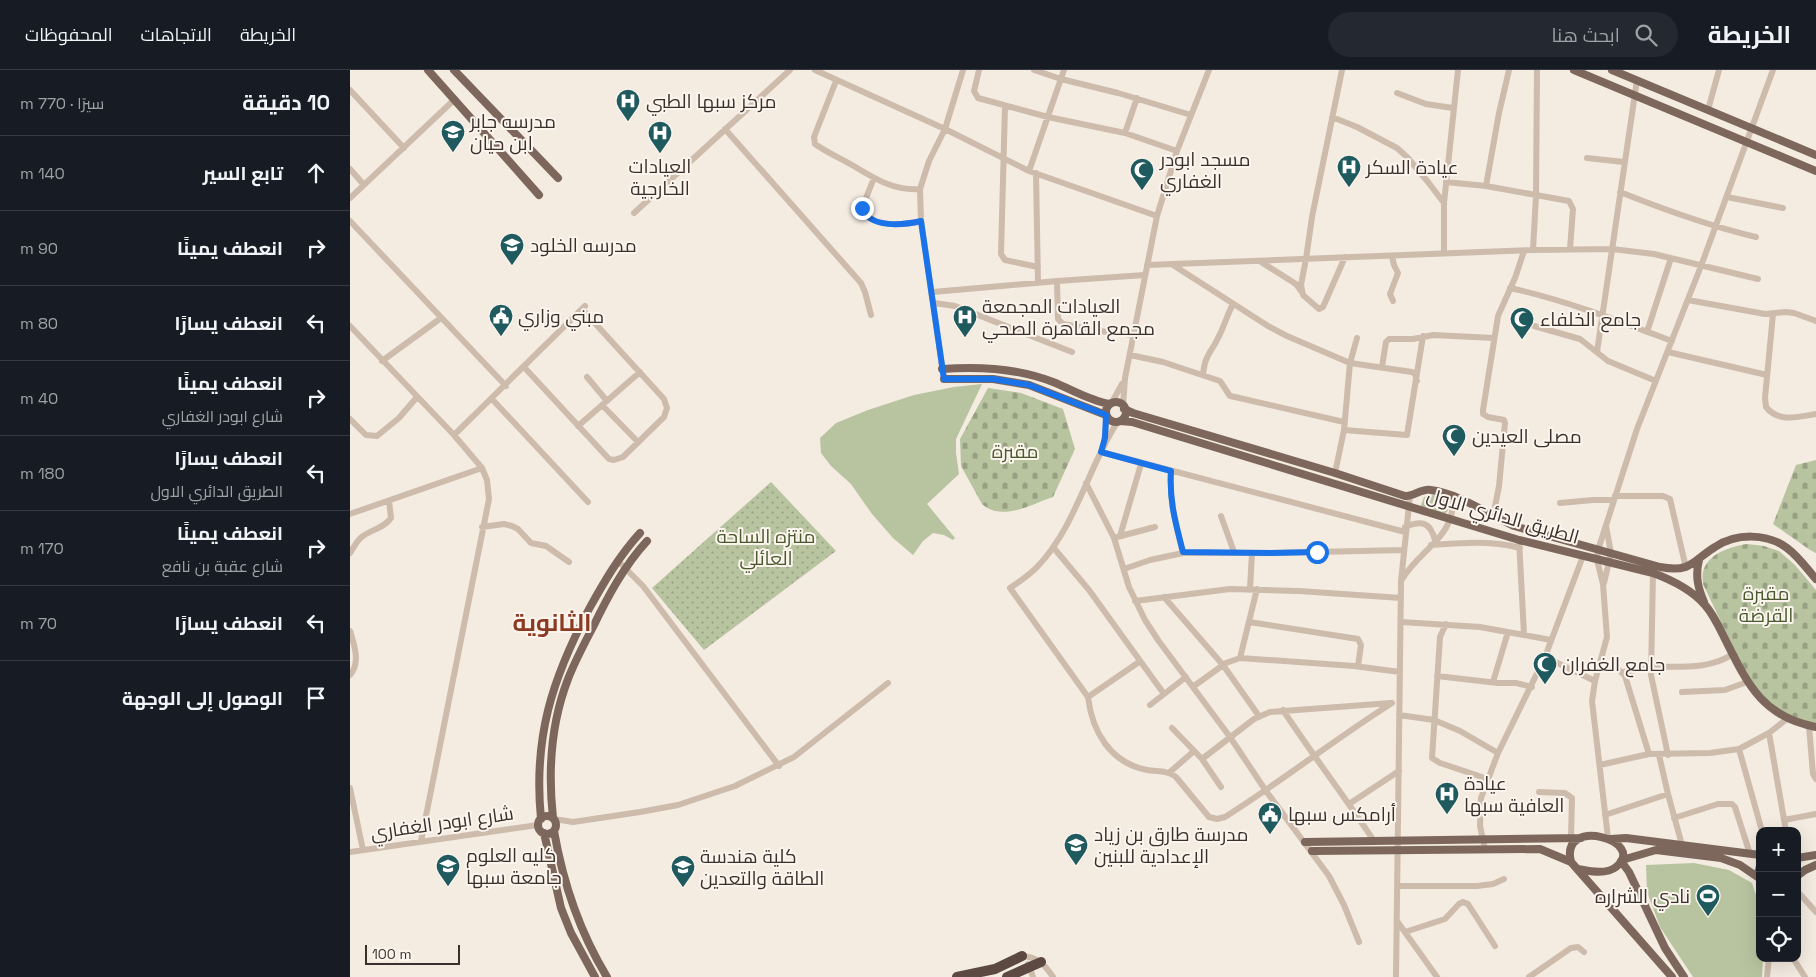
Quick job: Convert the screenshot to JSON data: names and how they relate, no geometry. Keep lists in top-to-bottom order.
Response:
{
  "streets": {
    "main road": ["الطريق الدائري الاول"],
    "street": ["شارع ابودر الغفاري"]
  },
  "districts": ["الثانوية"],
  "parks": ["مقبرة", "منتزه الساحة العائلي", "مقبرة القرضة"],
  "places": {
    "hospital": [
      "مركز سبها الطبي",
      "العيادات الخارجية",
      "عيادة السكر",
      "العيادات المجمعة مجمع القاهرة الصحي",
      "عيادة العافية سبها"
    ],
    "school or university": [
      "مدرسه جابر ابن حيان",
      "مدرسه الخلود",
      "مدرسة طارق بن زياد الإعدادية للبنين",
      "كليه العلوم جامعة سبها",
      "كلية هندسة الطاقة والتعدين"
    ],
    "mosque": [
      "مسجد ابودر الغفاري",
      "جامع الخلفاء",
      "مصلى العيدين",
      "جامع الغفران"
    ],
    "public building": ["مبني وزاري", "أرامكس سبها"],
    "sports": ["نادي الشراره"]
  },
  "scale_bar": "100 m",
  "page": {
    "header": "الخريطة",
    "search": "ابحث هنا",
    "nav": ["الخريطة", "الاتجاهات", "المحفوظات"],
    "heading": ["10 دقيقة", "سيرًا · 770 m"],
    "list": [
      ["تابع السير", "140 m"],
      ["انعطف يمينًا", "90 m"],
      ["انعطف يسارًا", "80 m"],
      ["انعطف يمينًا", "شارع ابودر الغفاري", "40 m"],
      ["انعطف يسارًا", "الطريق الدائري الاول", "180 m"],
      ["انعطف يمينًا", "شارع عقبة بن نافع", "170 m"],
      ["انعطف يسارًا", "70 m"],
      "الوصول إلى الوجهة"
    ],
    "map_buttons": ["+", "−"],
    "scale": "100 m"
  }
}
